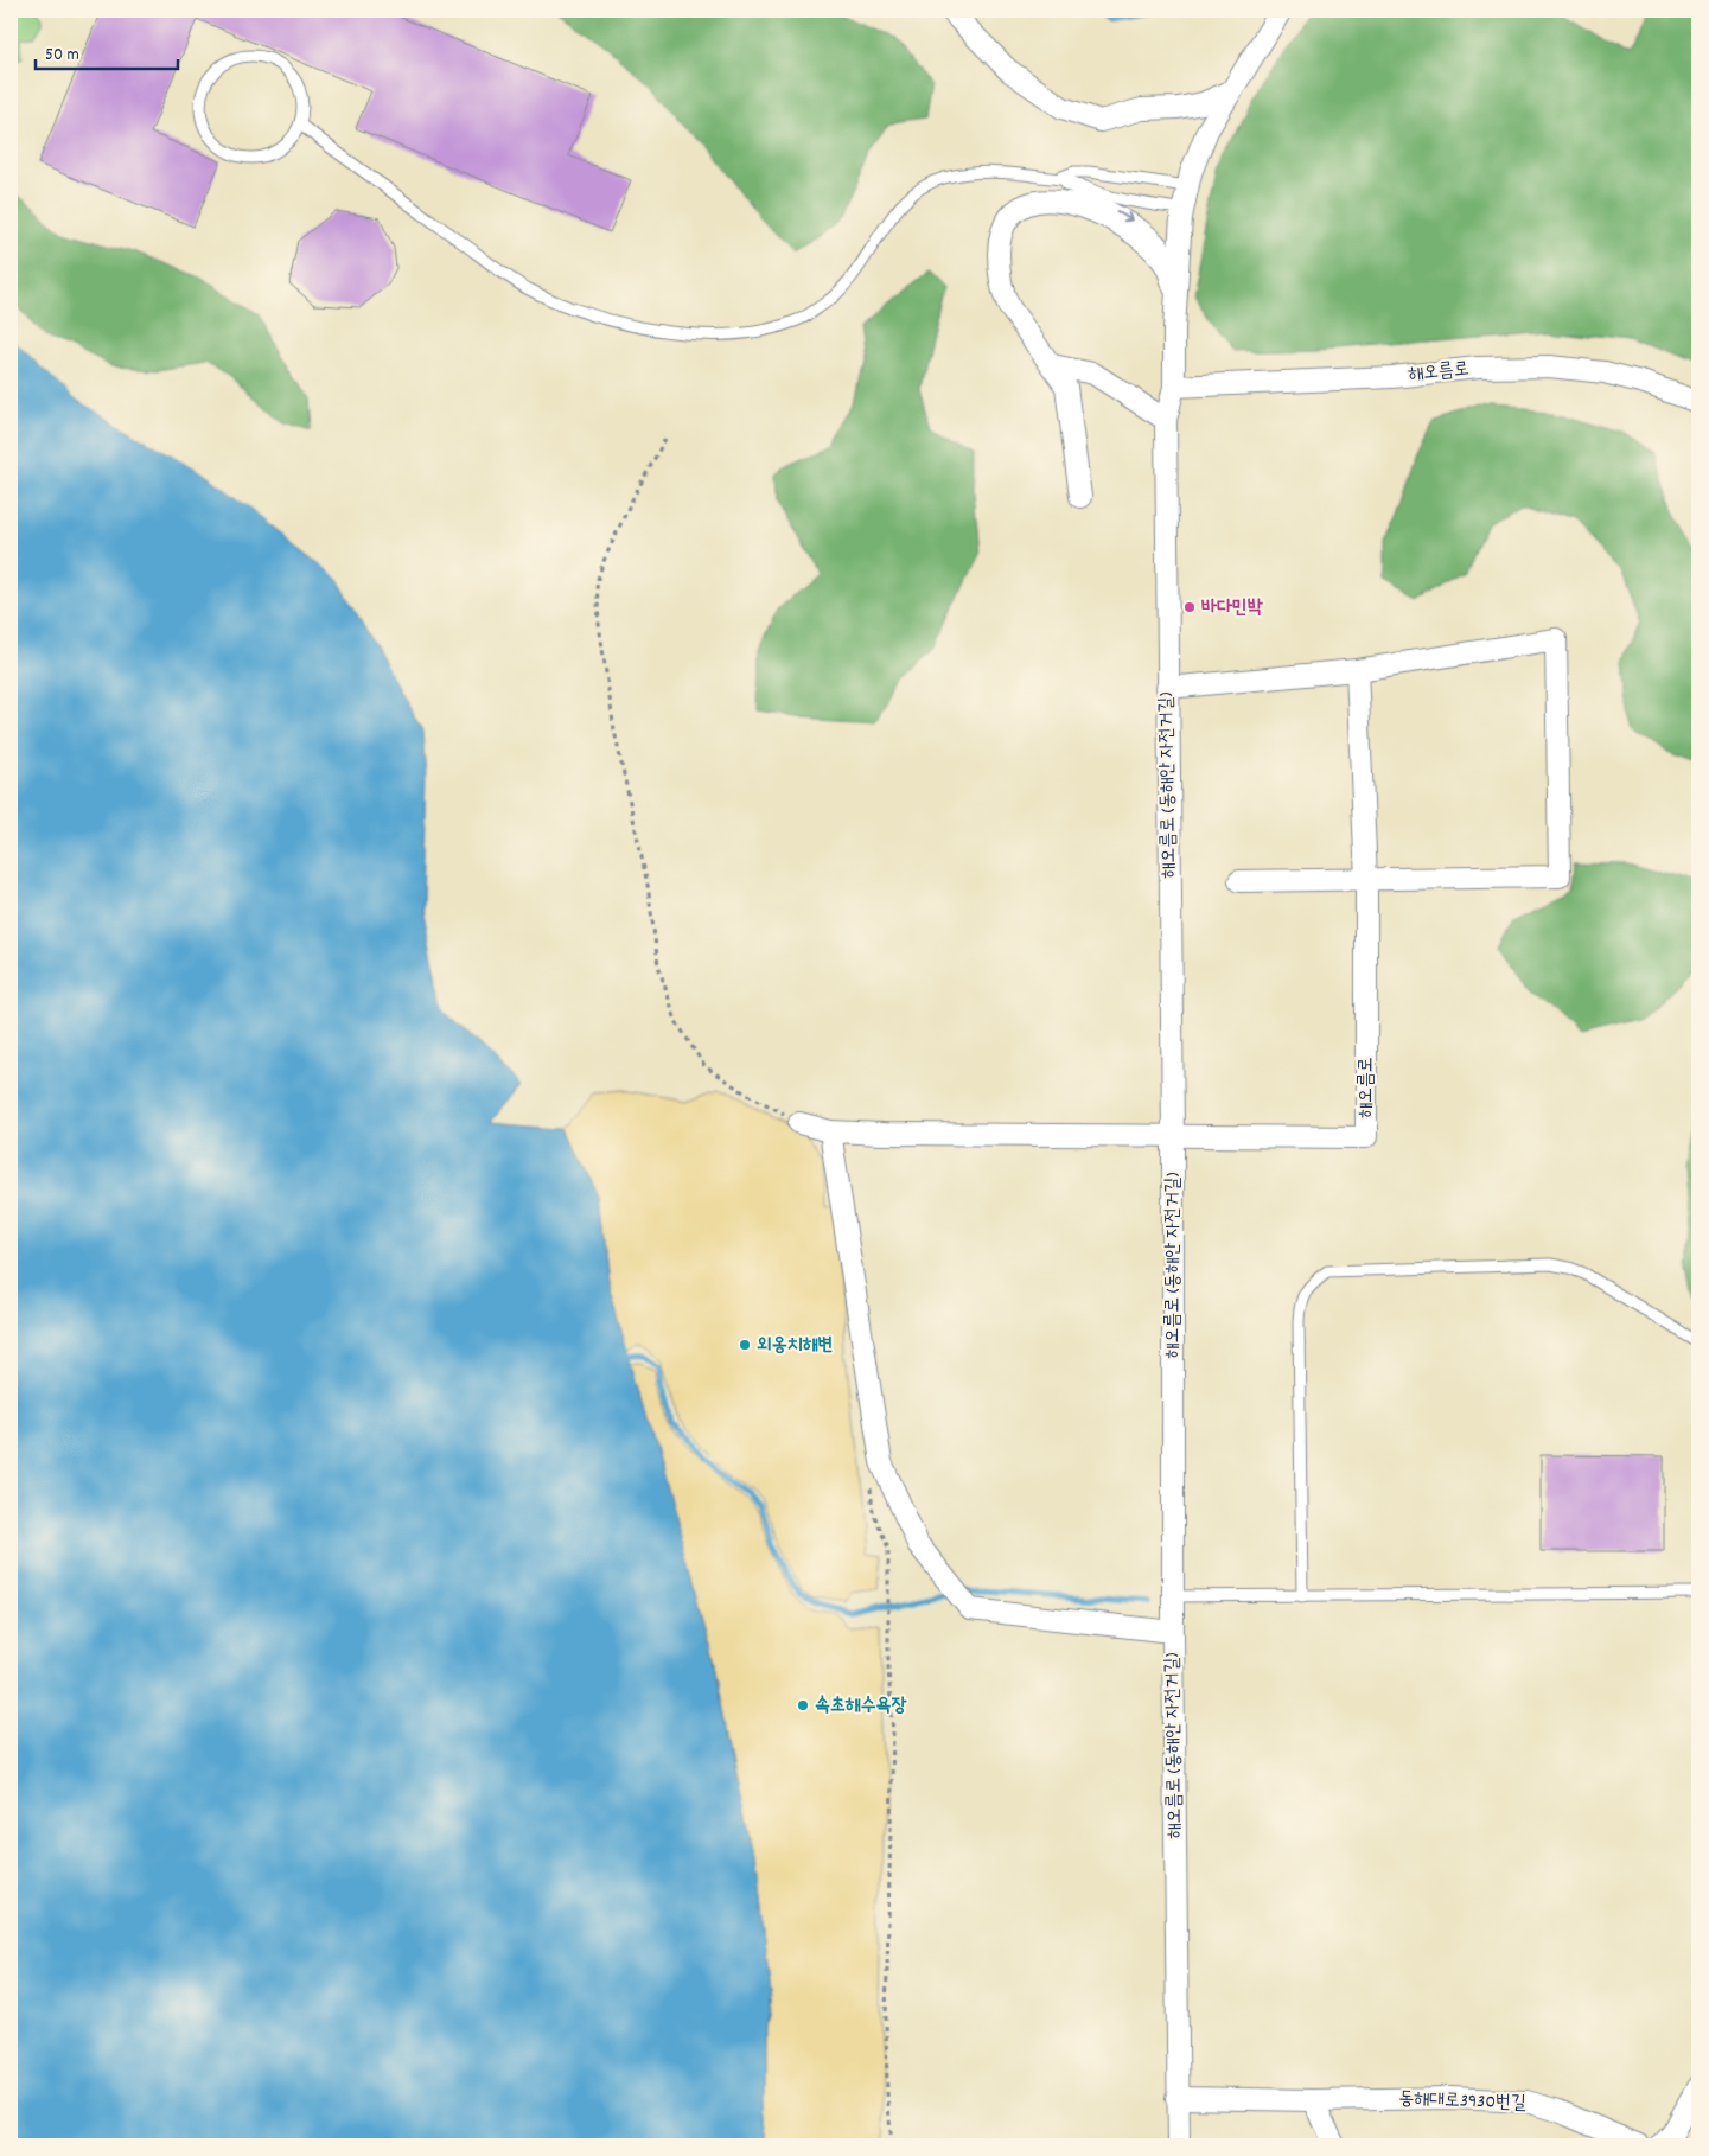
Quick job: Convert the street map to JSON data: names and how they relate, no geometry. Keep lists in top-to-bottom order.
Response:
{
  "streets": {
    "street": ["해오름로", "해오름로 (동해안 자전거길)", "동해대로3930번길"]
  },
  "crossings": [
    ["해오름로", "해오름로 (동해안 자전거길)"],
    ["해오름로 (동해안 자전거길)", "동해대로3930번길"]
  ],
  "places": ["바다민박", "외옹치해변", "속초해수욕장"],
  "scale_bar": "50 m"
}
